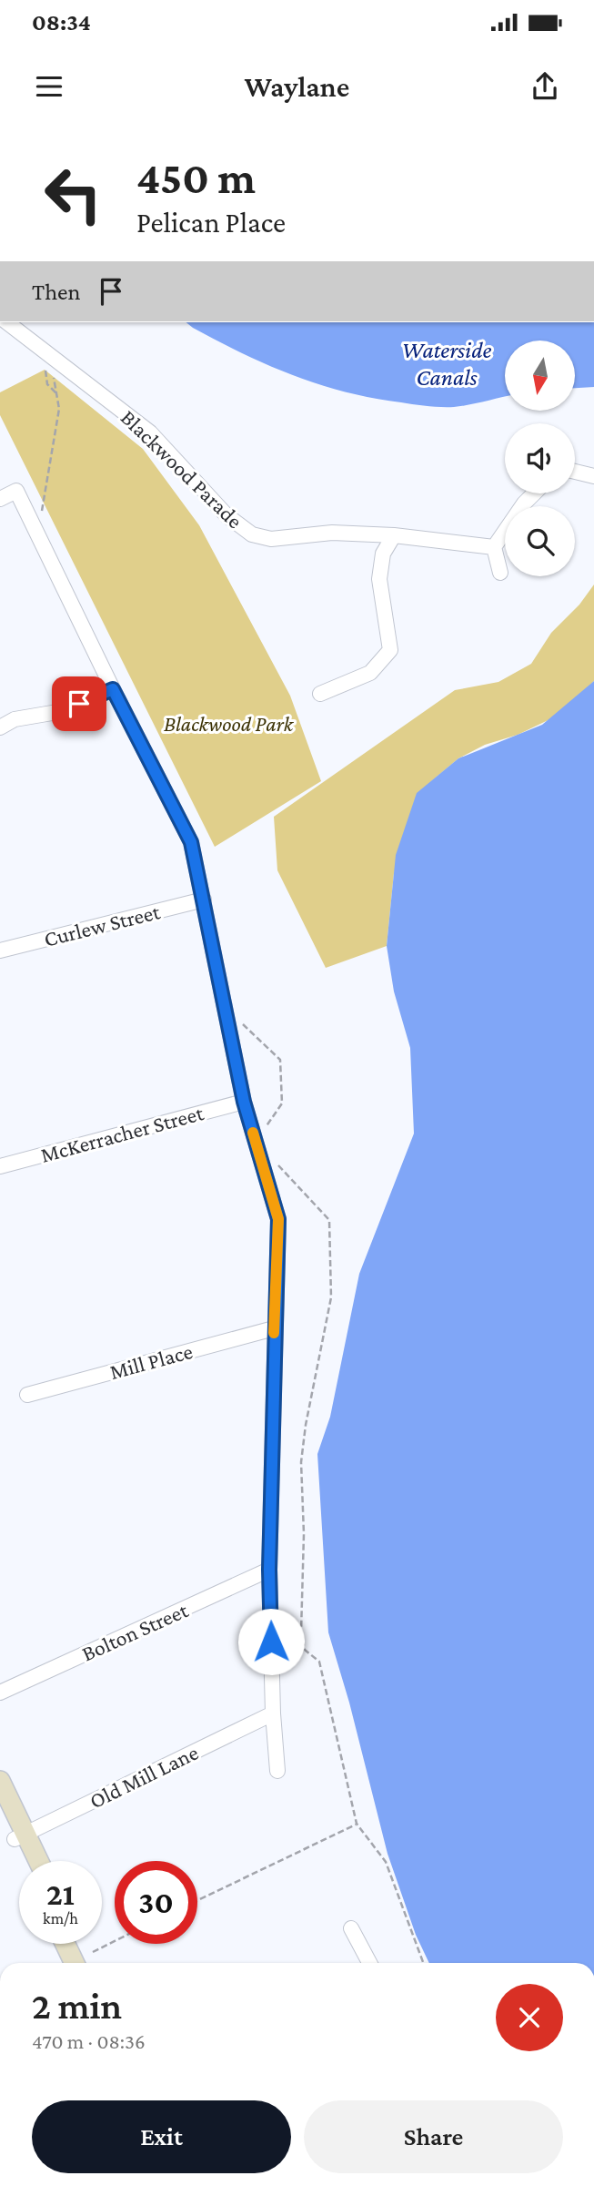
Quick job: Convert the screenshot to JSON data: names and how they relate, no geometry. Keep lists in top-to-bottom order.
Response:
{
  "streets": {
    "street": [
      "Blackwood Parade",
      "Curlew Street",
      "McKerracher Street",
      "Mill Place",
      "Bolton Street",
      "Old Mill Lane"
    ]
  },
  "water": ["Waterside Canals"],
  "parks": ["Blackwood Park"],
  "north": "bottom",
  "page": {
    "status": "08:34",
    "header": "Waylane",
    "turn": ["450 m", "Pelican Place"],
    "then": "Then",
    "speed": "21 km/h",
    "limit": "30",
    "heading": ["2 min", "470 m · 08:36"],
    "buttons": ["Exit", "Share"]
  }
}
